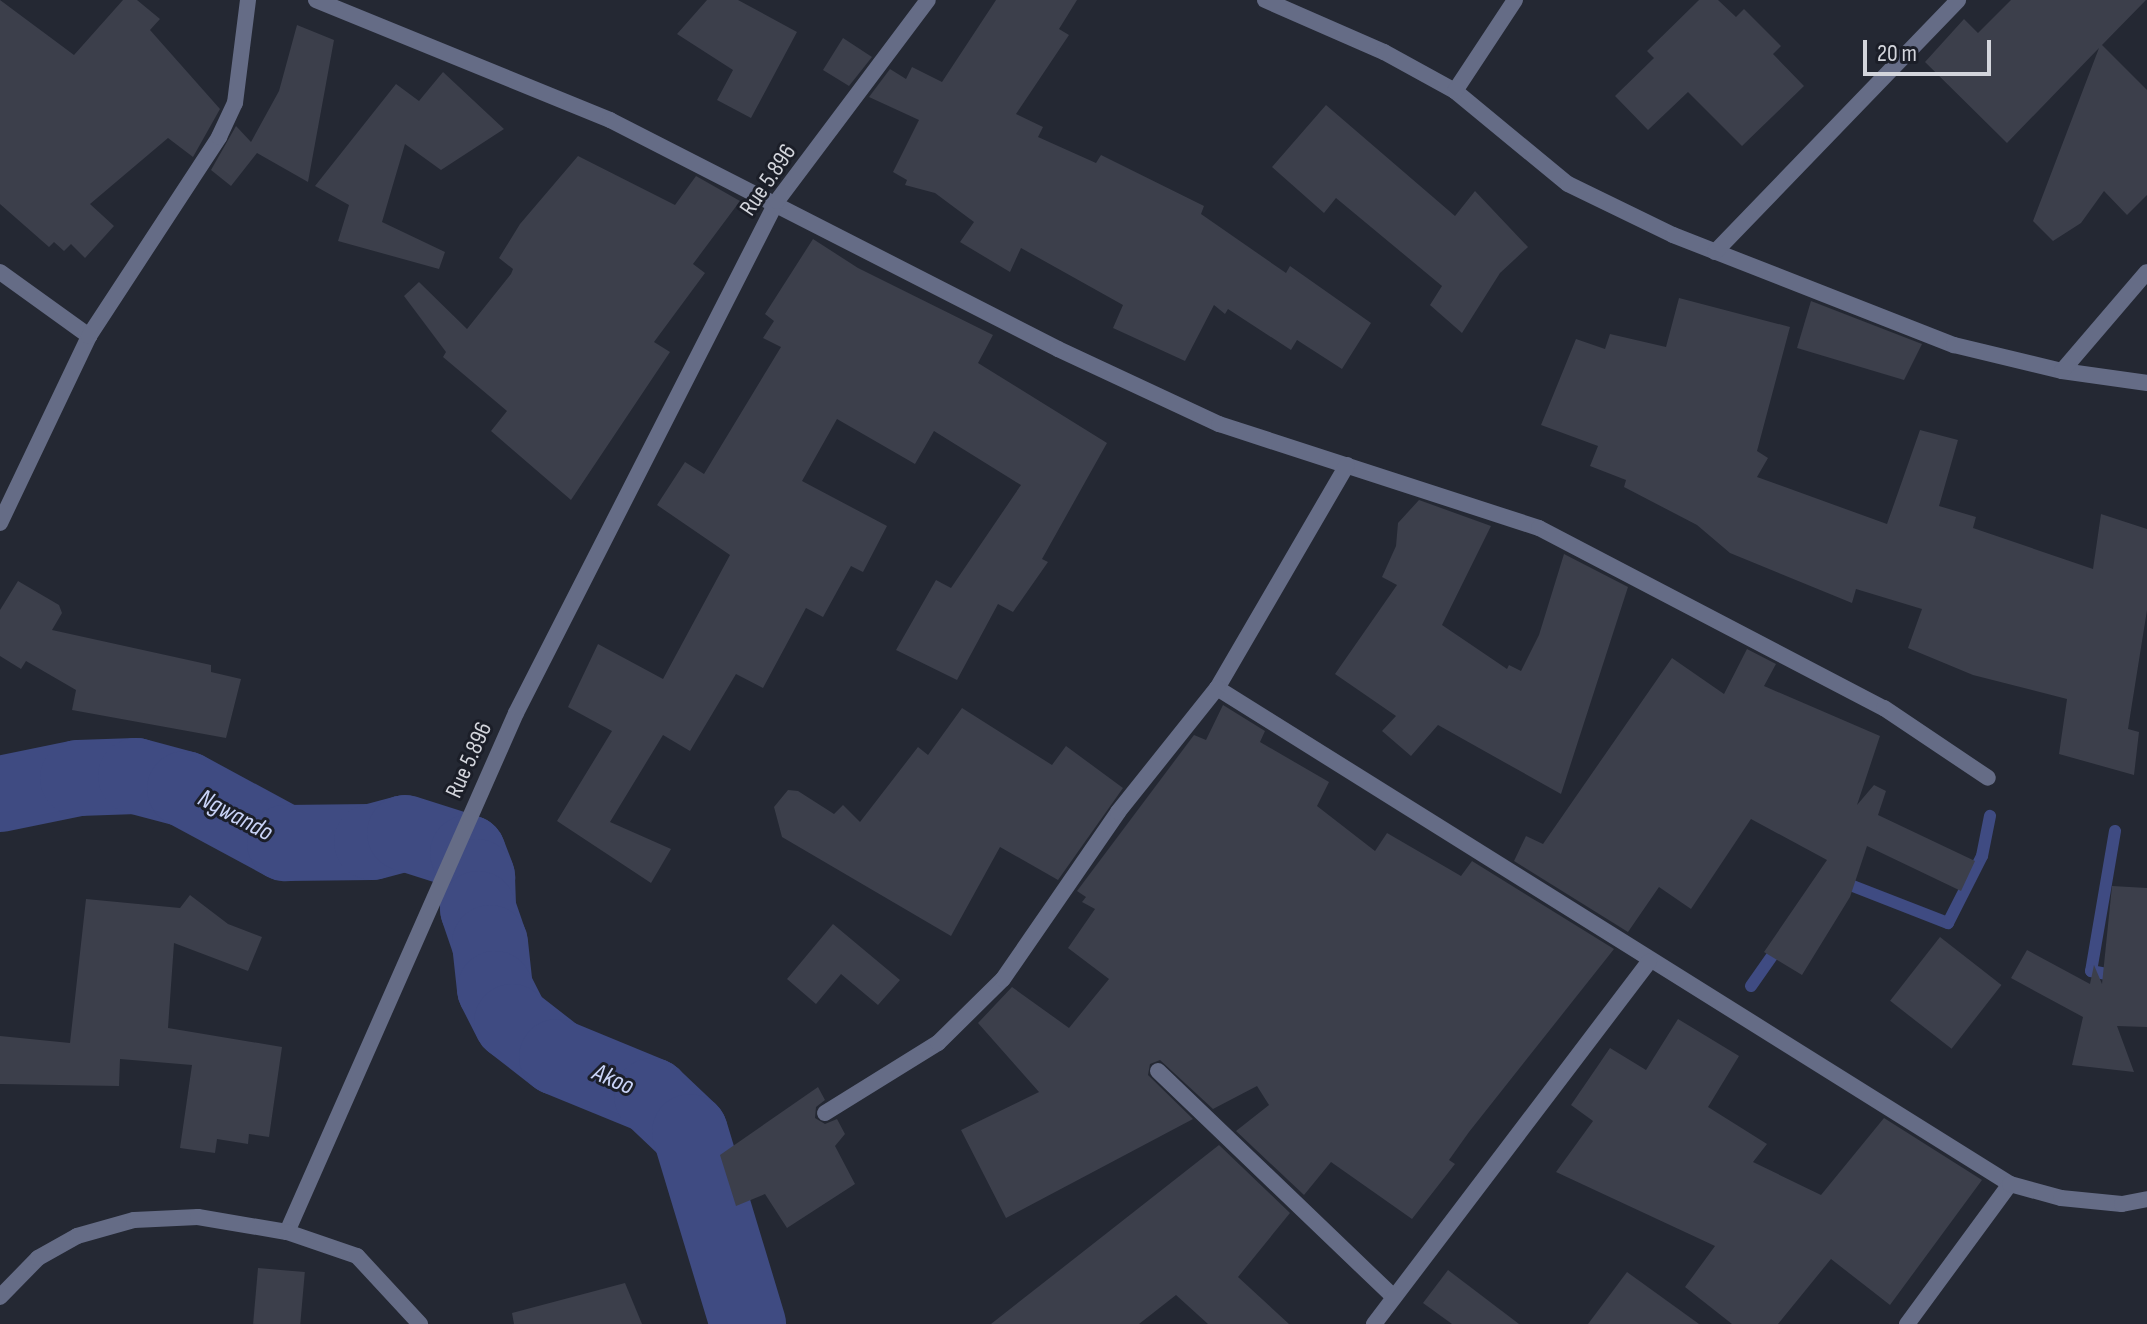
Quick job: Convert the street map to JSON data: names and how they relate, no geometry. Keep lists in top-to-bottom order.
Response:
{
  "streets": {
    "street": ["Rue 5.896"]
  },
  "water": ["Ngwando", "Akoo"],
  "scale_bar": "20 m"
}
